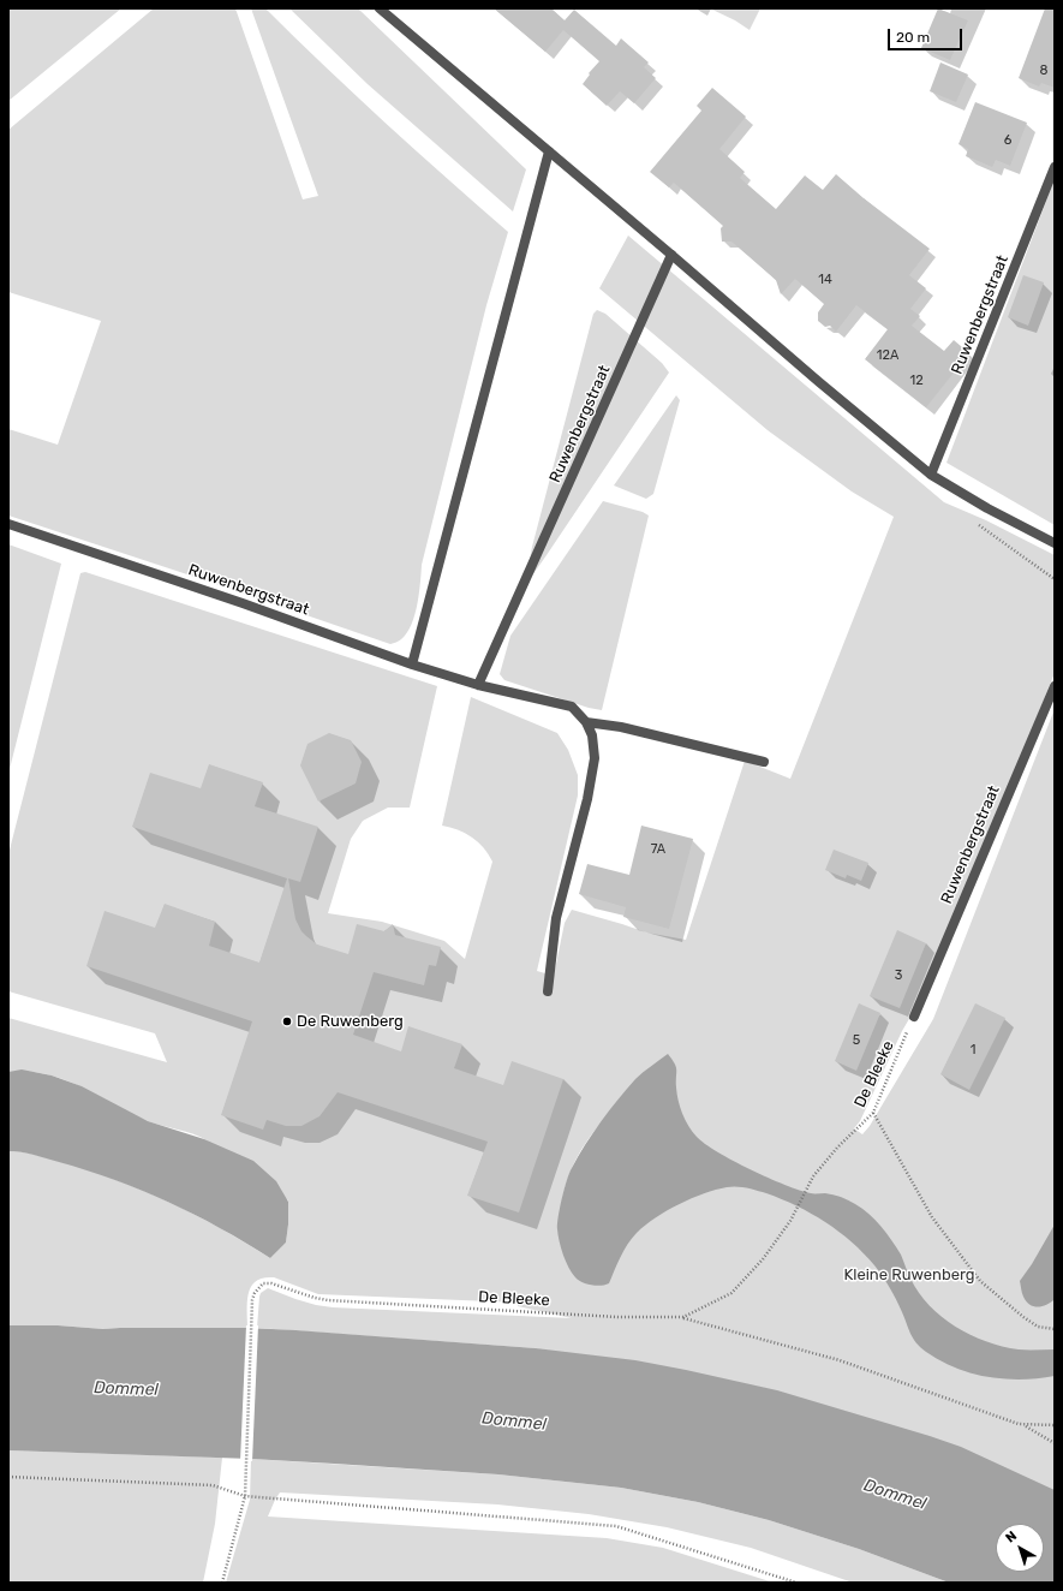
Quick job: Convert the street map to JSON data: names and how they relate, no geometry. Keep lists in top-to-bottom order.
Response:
{
  "streets": {
    "street": ["Ruwenbergstraat"],
    "path": ["De Bleeke"]
  },
  "crossings": [
    ["Ruwenbergstraat", "De Bleeke"]
  ],
  "water": ["Dommel"],
  "parks": ["Kleine Ruwenberg"],
  "places": ["De Ruwenberg"],
  "house_numbers": [
    "8",
    "6",
    "14",
    "12A",
    "12",
    "7A",
    "3",
    "5",
    "1"
  ],
  "scale_bar": "20 m",
  "north": "top left"
}
